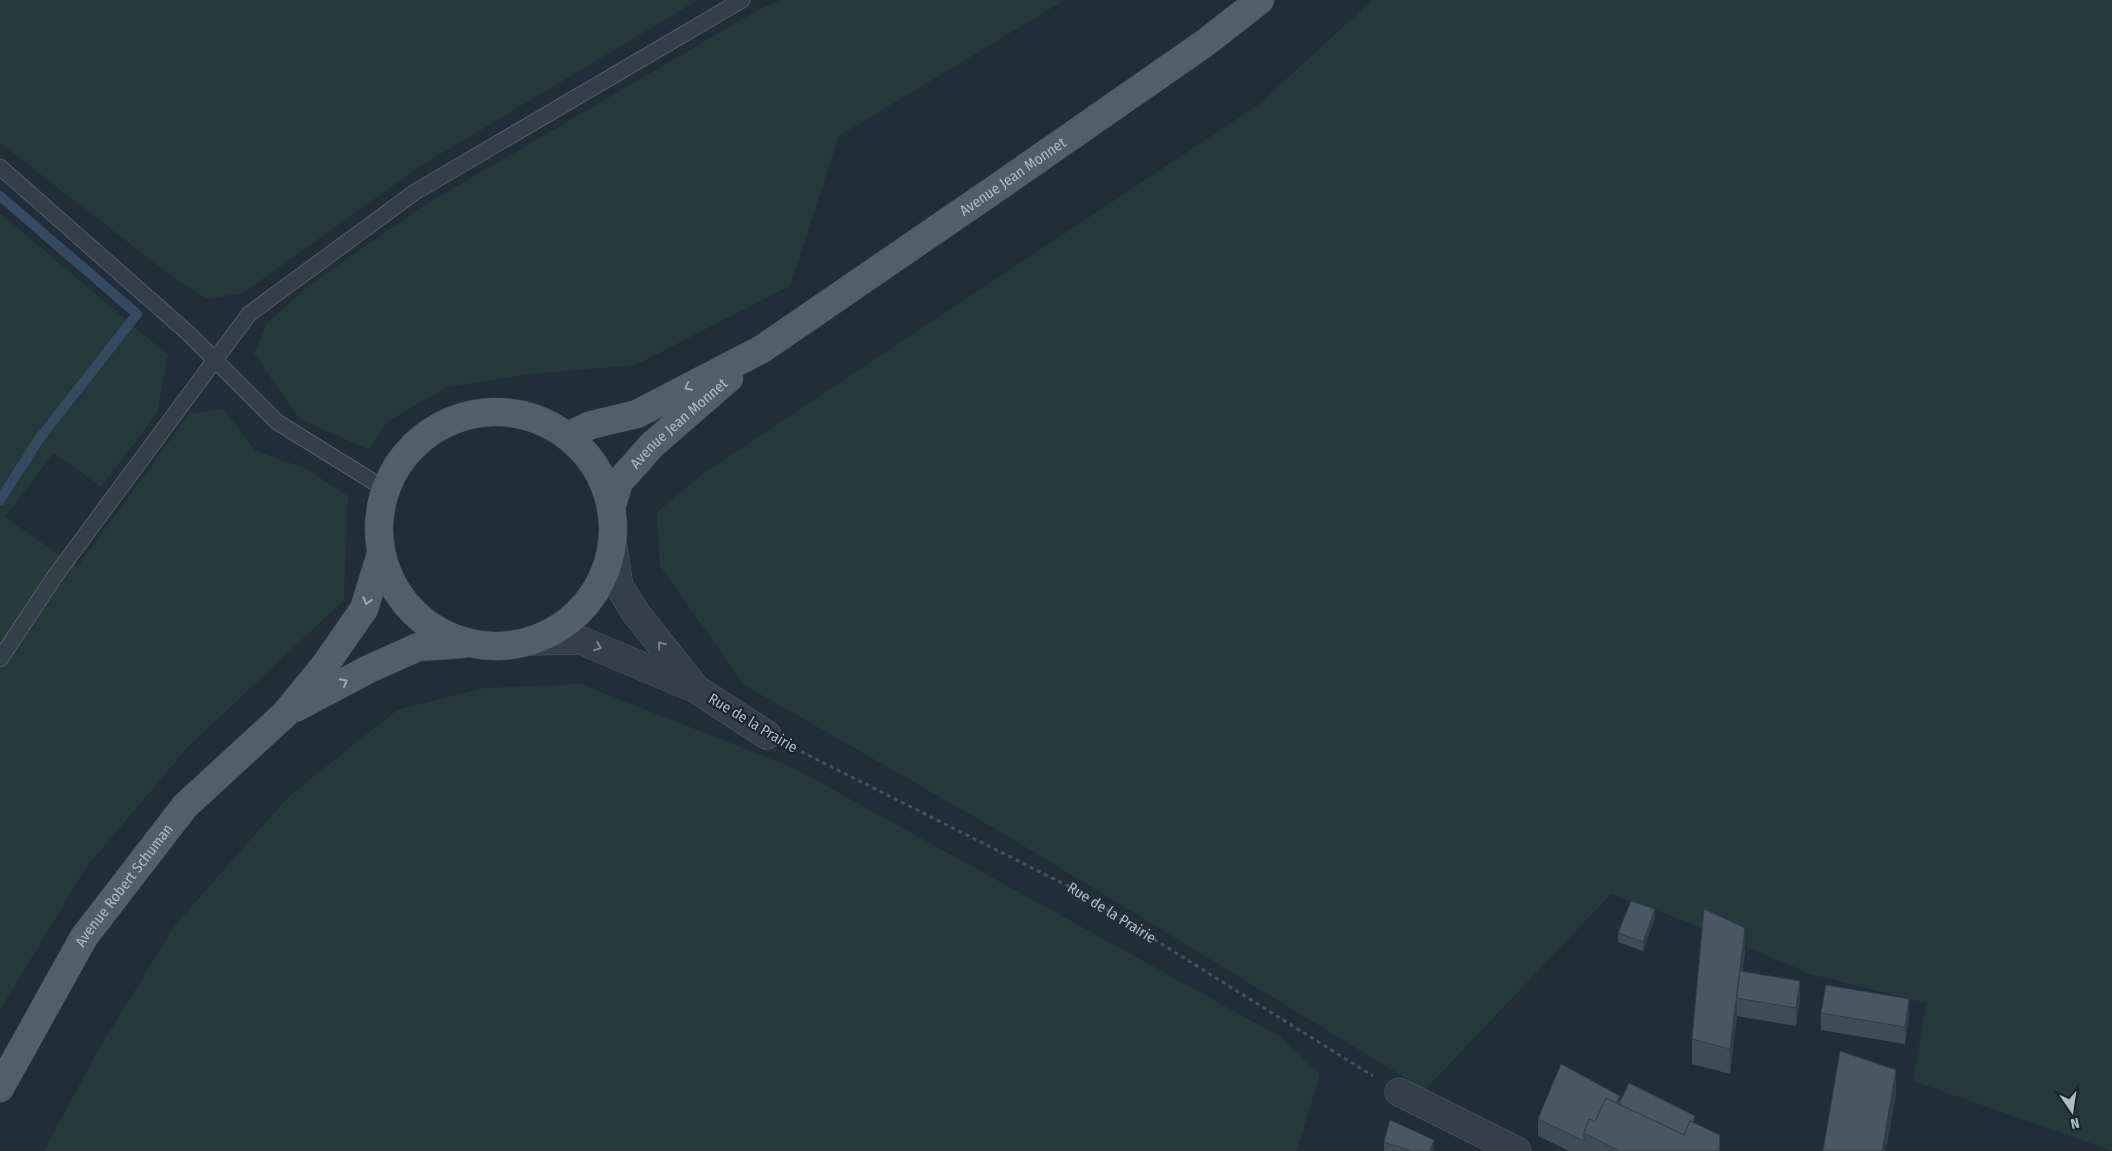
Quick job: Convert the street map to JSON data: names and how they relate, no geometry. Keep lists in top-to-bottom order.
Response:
{
  "streets": {
    "main road": ["Avenue Jean Monnet", "Avenue Robert Schuman"],
    "street": ["Rue de la Prairie"]
  },
  "north": "bottom"
}
